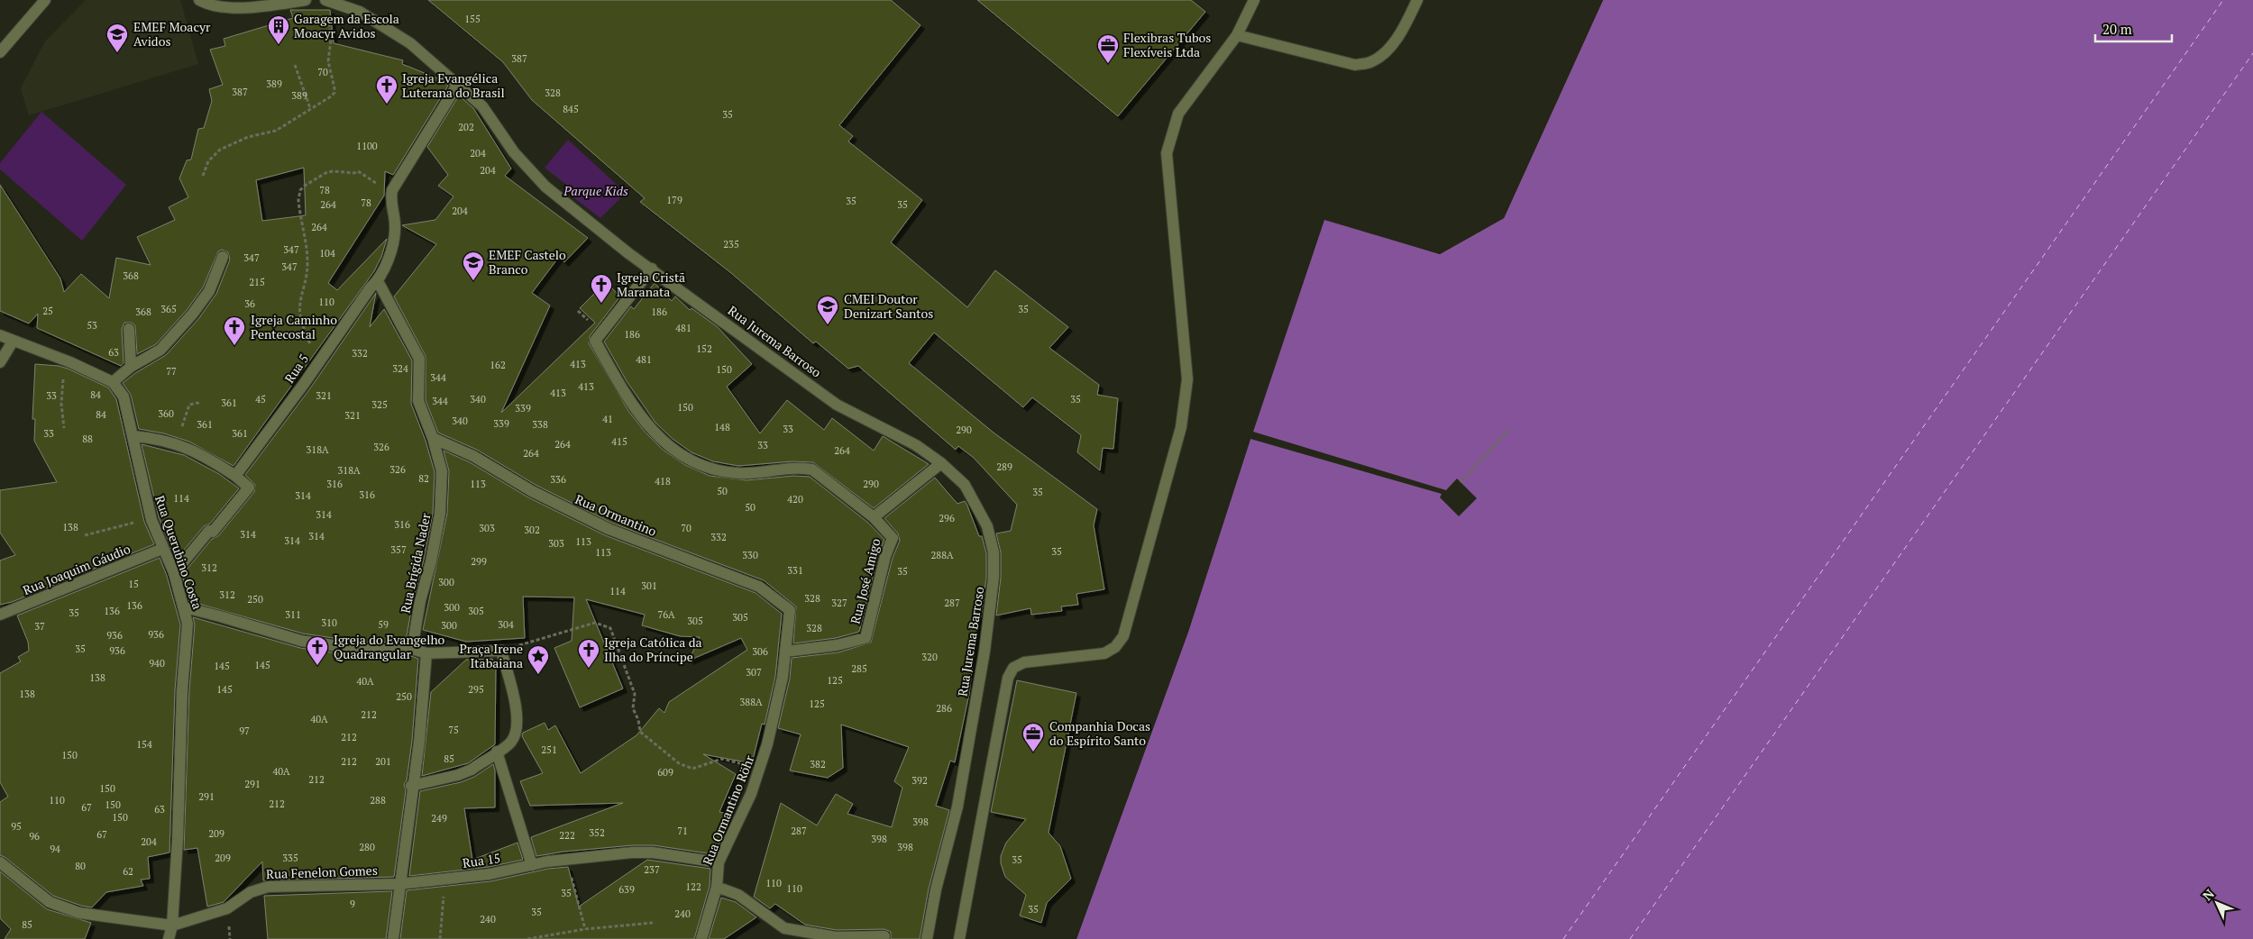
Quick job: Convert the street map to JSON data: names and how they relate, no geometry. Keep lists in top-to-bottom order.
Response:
{
  "streets": {
    "street": [
      "Rua Jurema Barroso",
      "Rua 5",
      "Rua Ormantino",
      "Rua Querubino Costa",
      "Rua Brígida Nader",
      "Rua Joaquim Gáudio",
      "Rua José Amigo",
      "Rua Ormantino Röhr",
      "Rua 15",
      "Rua Fenelon Gomes"
    ]
  },
  "crossings": [
    ["Rua Jurema Barroso", "Rua José Amigo"],
    ["Rua 5", "Rua Brígida Nader"],
    ["Rua Ormantino", "Rua Brígida Nader"],
    ["Rua Ormantino", "Rua Ormantino Röhr"],
    ["Rua Querubino Costa", "Rua Joaquim Gáudio"],
    ["Rua Querubino Costa", "Rua Fenelon Gomes"],
    ["Rua José Amigo", "Rua Ormantino Röhr"],
    ["Rua Ormantino Röhr", "Rua 15"],
    ["Rua 15", "Rua Fenelon Gomes"]
  ],
  "parks": ["Parque Kids"],
  "places": {
    "building": ["Garagem da Escola Moacyr Avidos"],
    "school or university": ["EMEF Moacyr Avidos", "EMEF Castelo Branco", "CMEI Doutor Denizart Santos"],
    "office": ["Flexibras Tubos Flexíveis Ltda", "Companhia Docas do Espírito Santo"],
    "church": [
      "Igreja Evangélica Luterana do Brasil",
      "Igreja Cristã Maranata",
      "Igreja Caminho Pentecostal",
      "Igreja do Evangelho Quadrangular",
      "Igreja Católica da Ilha do Príncipe"
    ],
    "place": ["Praça Irene Itabaiana"]
  },
  "house_numbers": [
    "155",
    "387",
    "70",
    "389",
    "387",
    "328",
    "389",
    "845",
    "35",
    "202",
    "1100",
    "204",
    "204",
    "78",
    "179",
    "35",
    "78",
    "264",
    "35",
    "204",
    "264",
    "235",
    "347",
    "104",
    "347",
    "347",
    "368",
    "215",
    "110",
    "36",
    "365",
    "35",
    "25",
    "368",
    "186",
    "53",
    "481",
    "186",
    "152",
    "63",
    "332",
    "481",
    "413",
    "162",
    "324",
    "150",
    "77",
    "344",
    "413",
    "413",
    "84",
    "33",
    "321",
    "45",
    "340",
    "35",
    "344",
    "361",
    "325",
    "150",
    "339",
    "360",
    "84",
    "321",
    "41",
    "340",
    "339",
    "361",
    "338",
    "148",
    "33",
    "290",
    "33",
    "361",
    "88",
    "415",
    "264",
    "33",
    "326",
    "318A",
    "264",
    "264",
    "289",
    "326",
    "318A",
    "82",
    "336",
    "418",
    "316",
    "113",
    "290",
    "50",
    "35",
    "316",
    "314",
    "114",
    "420",
    "50",
    "314",
    "296",
    "316",
    "138",
    "303",
    "70",
    "302",
    "314",
    "314",
    "332",
    "314",
    "113",
    "303",
    "357",
    "35",
    "113",
    "330",
    "288A",
    "299",
    "312",
    "331",
    "35",
    "300",
    "15",
    "301",
    "114",
    "312",
    "328",
    "250",
    "327",
    "287",
    "136",
    "300",
    "136",
    "305",
    "35",
    "311",
    "76A",
    "305",
    "305",
    "310",
    "59",
    "304",
    "300",
    "37",
    "328",
    "936",
    "936",
    "35",
    "936",
    "306",
    "320",
    "940",
    "145",
    "145",
    "285",
    "307",
    "138",
    "125",
    "40A",
    "145",
    "295",
    "138",
    "250",
    "388A",
    "125",
    "286",
    "212",
    "40A",
    "75",
    "97",
    "212",
    "154",
    "251",
    "150",
    "85",
    "212",
    "201",
    "382",
    "40A",
    "609",
    "212",
    "392",
    "291",
    "150",
    "291",
    "110",
    "288",
    "212",
    "150",
    "67",
    "63",
    "150",
    "249",
    "398",
    "95",
    "71",
    "287",
    "352",
    "209",
    "67",
    "222",
    "96",
    "398",
    "204",
    "280",
    "398",
    "94",
    "209",
    "335",
    "35",
    "80",
    "237",
    "62",
    "110",
    "122",
    "110",
    "639",
    "35",
    "9",
    "35",
    "35",
    "240",
    "240",
    "85"
  ],
  "scale_bar": "20 m",
  "north": "top left"
}
